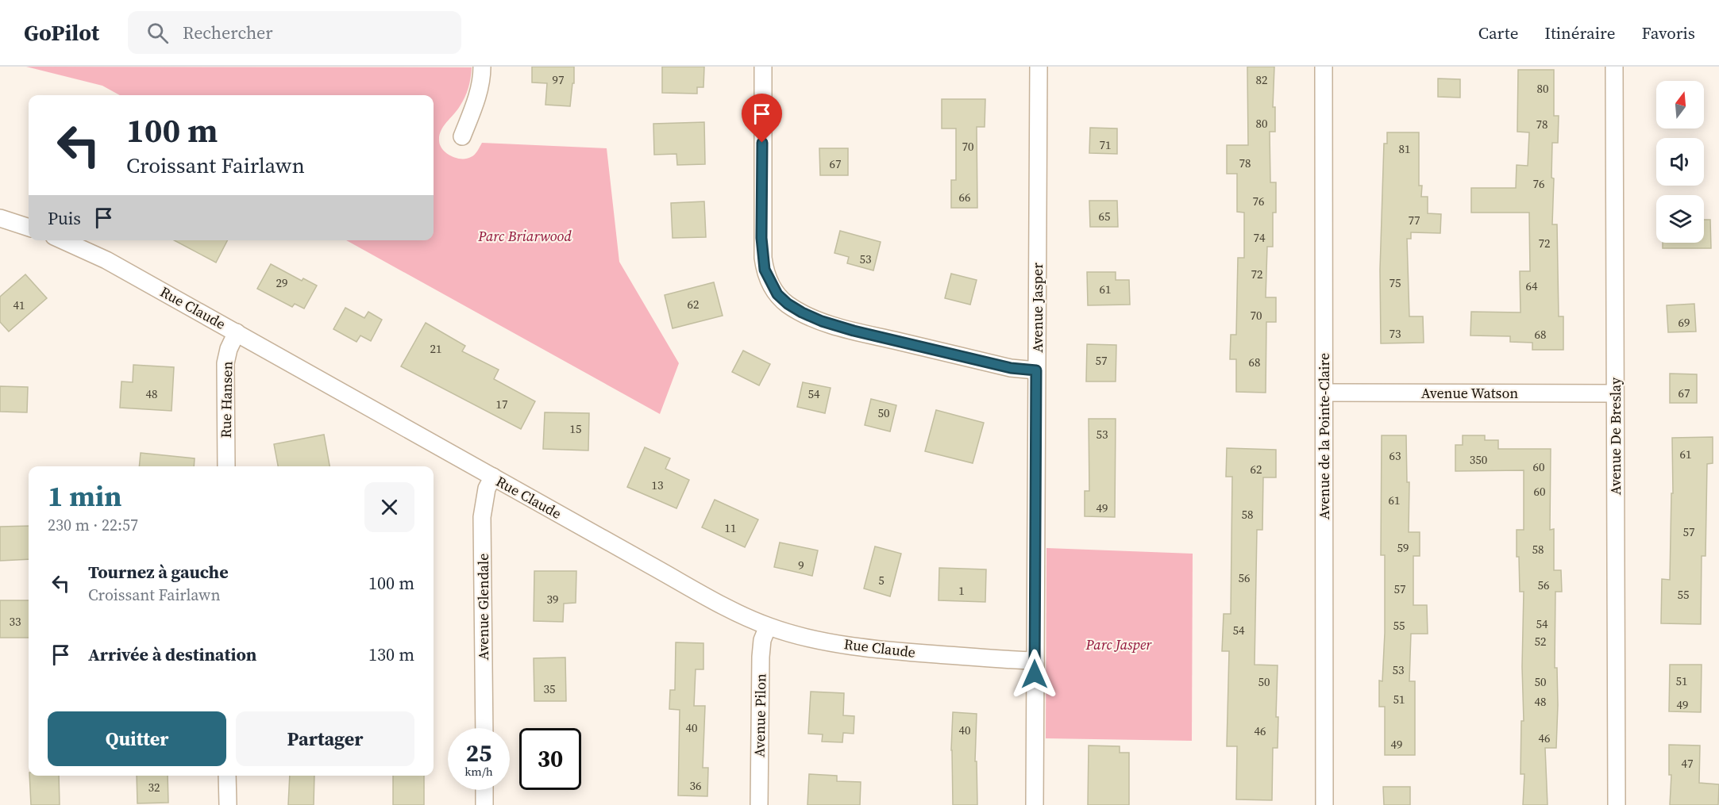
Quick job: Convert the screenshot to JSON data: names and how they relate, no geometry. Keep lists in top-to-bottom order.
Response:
{
  "streets": {
    "street": [
      "Rue Claude",
      "Avenue Jasper",
      "Avenue Watson",
      "Rue Hansen",
      "Avenue de la Pointe-Claire",
      "Avenue De Breslay",
      "Avenue Glendale",
      "Avenue Pilon"
    ]
  },
  "crossings": [
    ["Rue Claude", "Avenue Jasper"],
    ["Rue Claude", "Rue Hansen"],
    ["Rue Claude", "Avenue Glendale"],
    ["Rue Claude", "Avenue Pilon"],
    ["Avenue Watson", "Avenue de la Pointe-Claire"],
    ["Avenue Watson", "Avenue De Breslay"]
  ],
  "parks": ["Parc Briarwood", "Parc Jasper"],
  "house_numbers": [
    "97",
    "82",
    "80",
    "80",
    "78",
    "71",
    "70",
    "81",
    "78",
    "67",
    "76",
    "66",
    "76",
    "65",
    "77",
    "74",
    "72",
    "53",
    "72",
    "29",
    "75",
    "64",
    "61",
    "62",
    "41",
    "70",
    "69",
    "73",
    "68",
    "21",
    "57",
    "68",
    "67",
    "48",
    "54",
    "17",
    "50",
    "15",
    "53",
    "61",
    "63",
    "350",
    "60",
    "62",
    "13",
    "60",
    "61",
    "49",
    "58",
    "11",
    "57",
    "59",
    "58",
    "9",
    "56",
    "5",
    "56",
    "57",
    "1",
    "55",
    "39",
    "33",
    "54",
    "55",
    "54",
    "52",
    "53",
    "51",
    "50",
    "50",
    "35",
    "51",
    "48",
    "49",
    "40",
    "40",
    "46",
    "46",
    "49",
    "47",
    "36",
    "32"
  ],
  "north": "top",
  "page": {
    "header": "GoPilot",
    "search": "Rechercher",
    "nav": ["Carte", "Itinéraire", "Favoris"],
    "turn": ["100 m", "Croissant Fairlawn"],
    "then": "Puis",
    "heading": ["1 min", "230 m · 22:57"],
    "list": [
      {
        "name": "Tournez à gauche",
        "note": "Croissant Fairlawn",
        "value": "100 m"
      },
      {
        "name": "Arrivée à destination",
        "value": "130 m"
      }
    ],
    "buttons": ["Quitter", "Partager"],
    "speed": "25 km/h",
    "limit": "30"
  }
}
